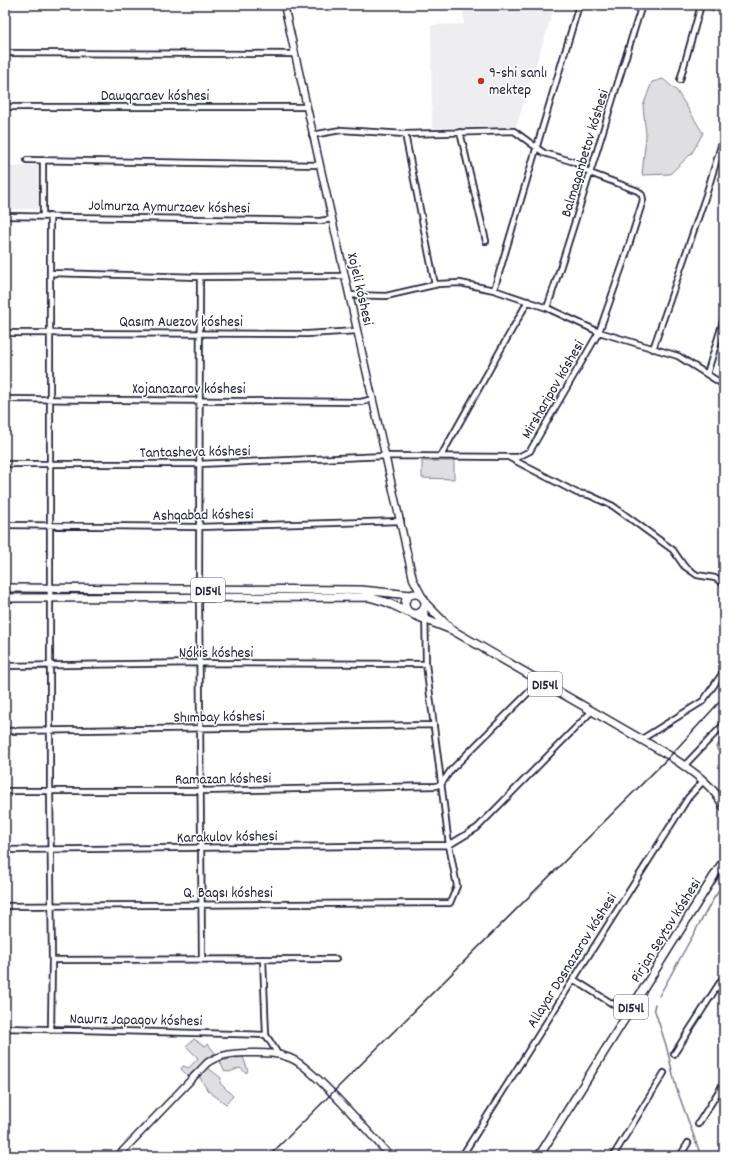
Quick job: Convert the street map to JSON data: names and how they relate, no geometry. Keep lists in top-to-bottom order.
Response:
{
  "streets": {
    "main road": ["D154l", "Pirjan Seytov kóshesi"],
    "street": [
      "Dawqaraev kóshesi",
      "Balmaganbetov kóshesi",
      "Jolmurza Aymurzaev kóshesi",
      "Xojeli kóshesi",
      "Qasım Auezov kóshesi",
      "Xojanazarov kóshesi",
      "Mirsharipov kóshesi",
      "Tantasheva kóshesi",
      "Ashqabad kóshesi",
      "Nókis kóshesi",
      "Shımbay kóshesi",
      "Ramazan kóshesi",
      "Karakulov kóshesi",
      "Q. Baqsı kóshesi",
      "Allayar Dosnazarov kóshesi",
      "Nawrız Japaqov kóshesi"
    ]
  },
  "crossings": [
    ["Dawqaraev kóshesi", "Xojeli kóshesi"],
    ["Balmaganbetov kóshesi", "Mirsharipov kóshesi"],
    ["Jolmurza Aymurzaev kóshesi", "Xojeli kóshesi"],
    ["Xojeli kóshesi", "Qasım Auezov kóshesi"],
    ["Xojeli kóshesi", "Xojanazarov kóshesi"],
    ["Xojeli kóshesi", "Mirsharipov kóshesi"],
    ["Xojeli kóshesi", "Tantasheva kóshesi"],
    ["Xojeli kóshesi", "Ashqabad kóshesi"],
    ["Mirsharipov kóshesi", "Tantasheva kóshesi"],
    ["D154l", "Allayar Dosnazarov kóshesi"],
    ["Karakulov kóshesi", "Q. Baqsı kóshesi"]
  ],
  "places": ["9-shi sanlı mektep"]
}
